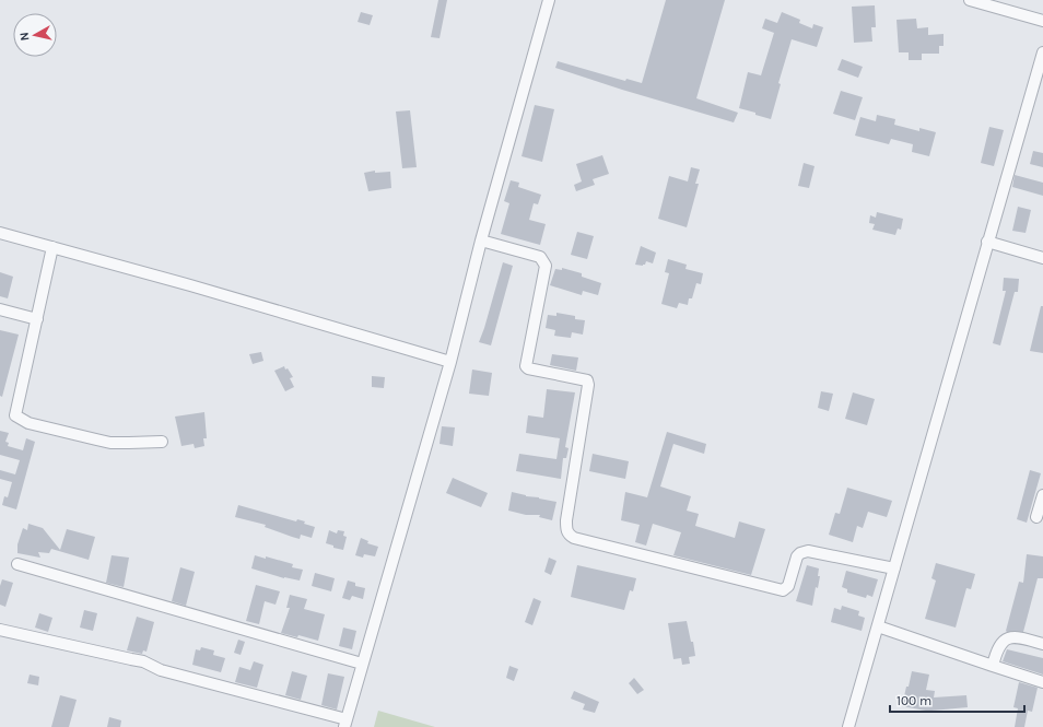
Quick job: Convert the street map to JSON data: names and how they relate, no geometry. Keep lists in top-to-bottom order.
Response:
{
  "scale_bar": "100 m",
  "north": "left"
}
